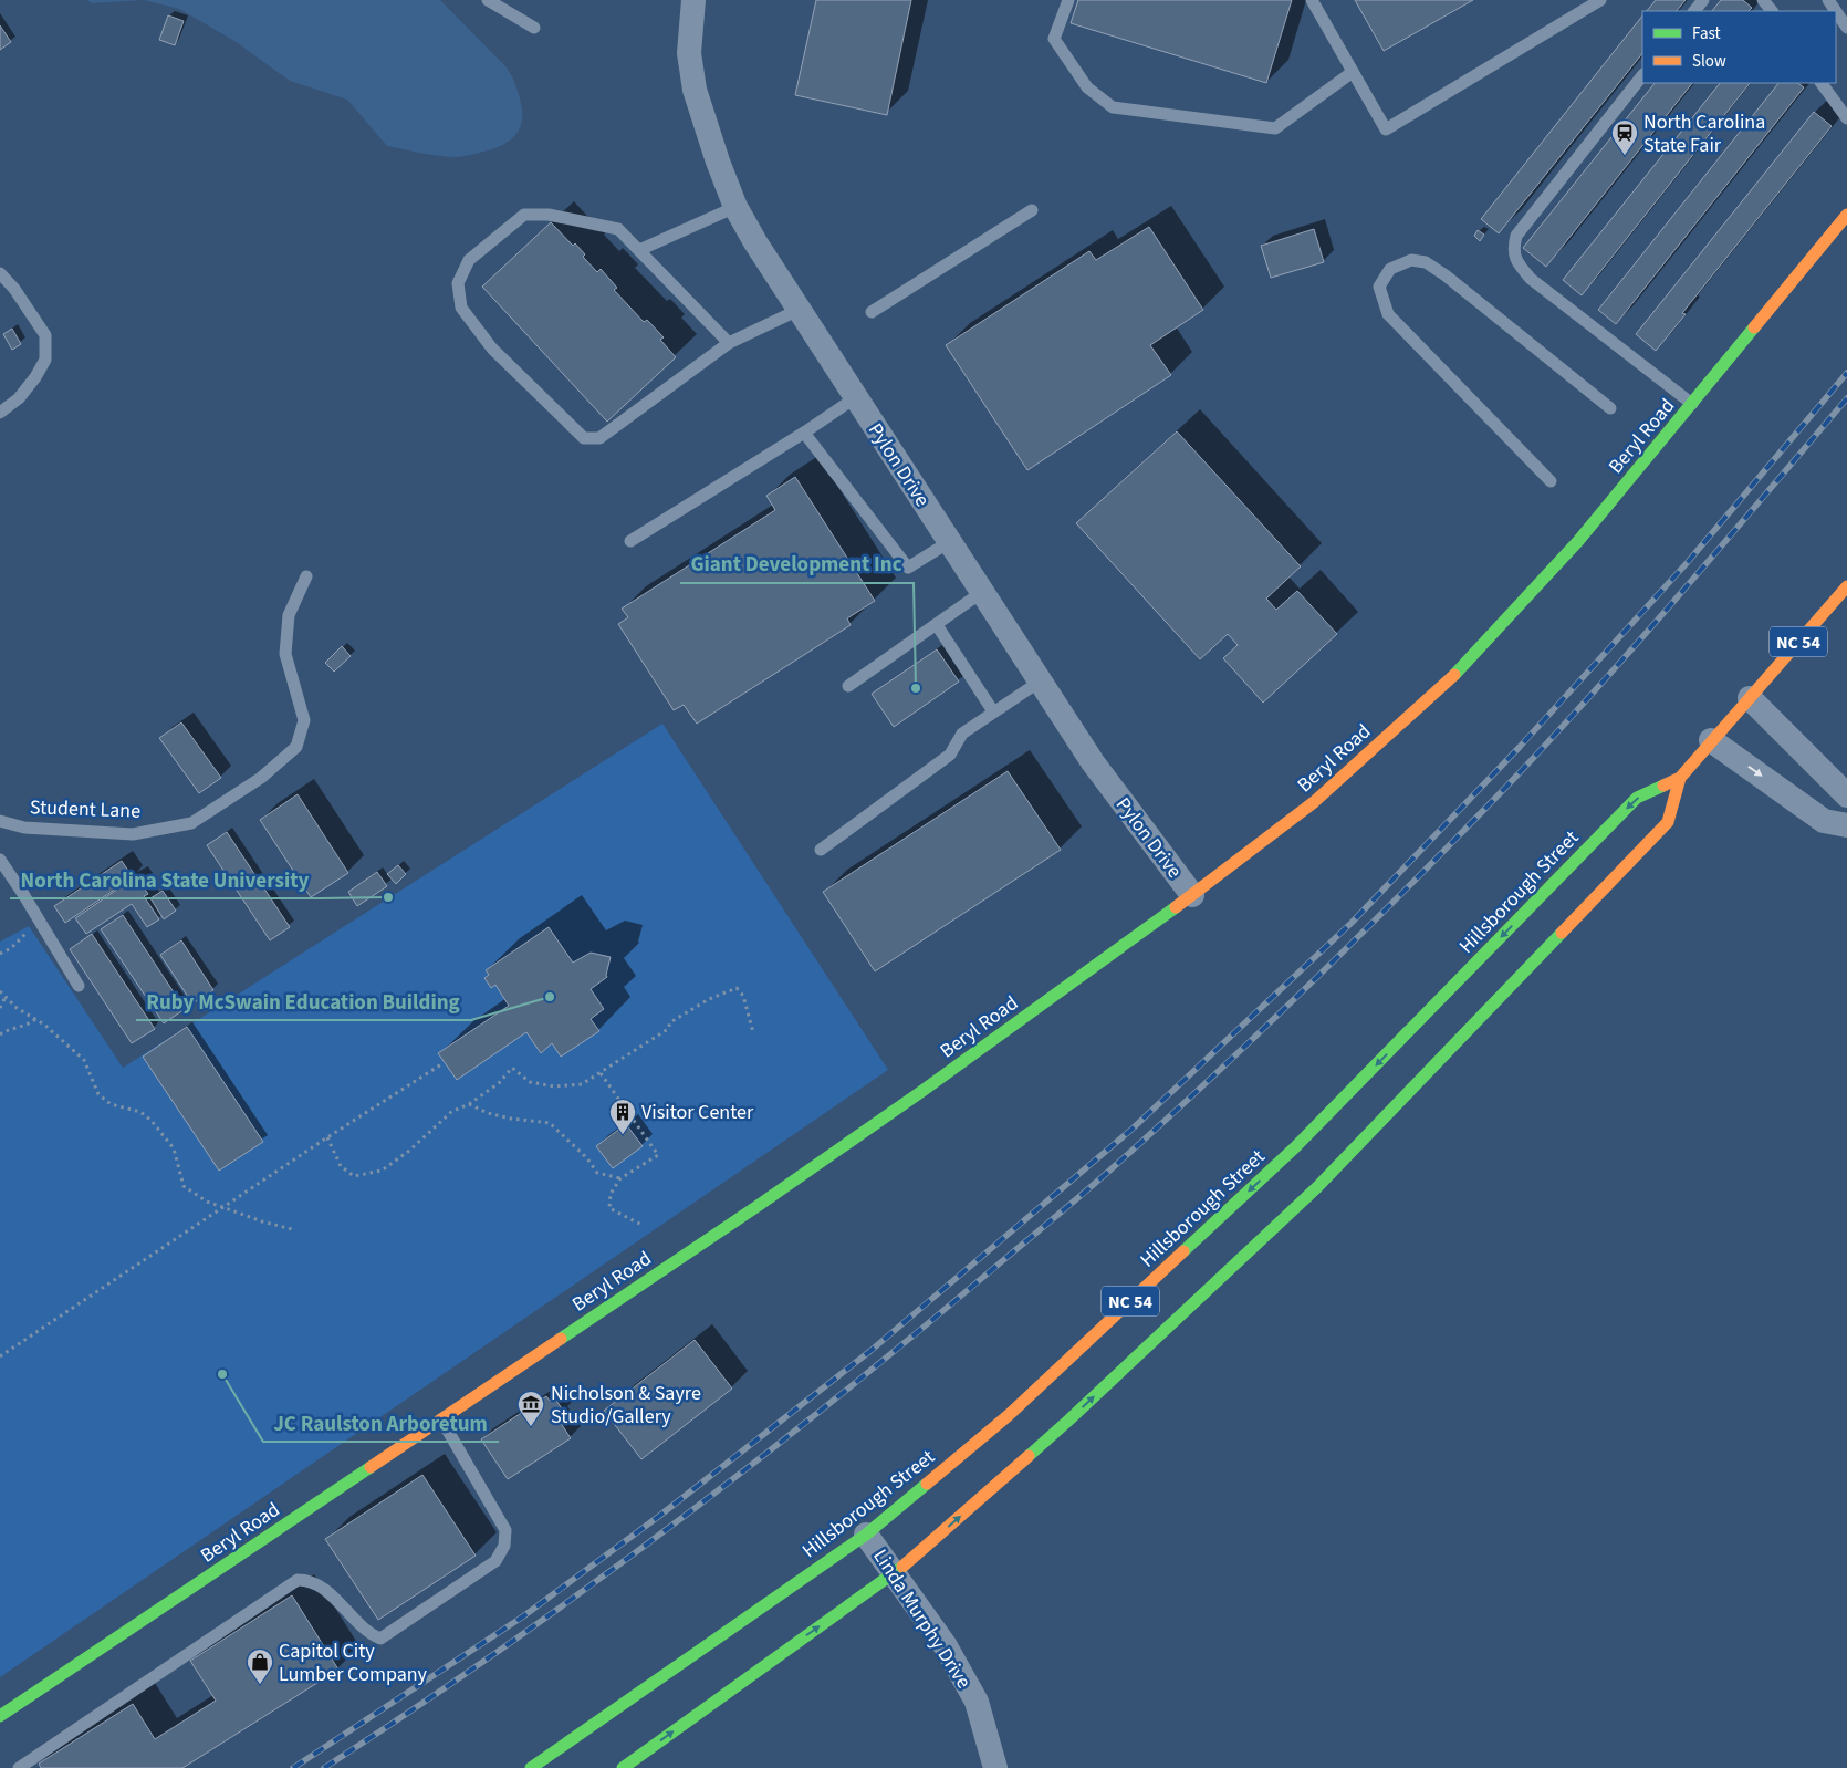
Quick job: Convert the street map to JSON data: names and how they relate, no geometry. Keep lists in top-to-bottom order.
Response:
{
  "streets": {
    "main road": ["Beryl Road", "NC 54", "Hillsborough Street"],
    "street": ["Pylon Drive", "Linda Murphy Drive"],
    "lane": ["Student Lane"]
  },
  "crossings": [
    ["Beryl Road", "Pylon Drive"],
    ["Hillsborough Street", "Linda Murphy Drive"]
  ],
  "places": {
    "station": ["North Carolina State Fair"],
    "other": [
      "Giant Development Inc",
      "North Carolina State University",
      "Ruby McSwain Education Building",
      "JC Raulston Arboretum"
    ],
    "building": ["Visitor Center"],
    "museum": ["Nicholson & Sayre Studio/Gallery"],
    "shop": ["Capitol City Lumber Company"]
  },
  "legend": ["Fast", "Slow"]
}
